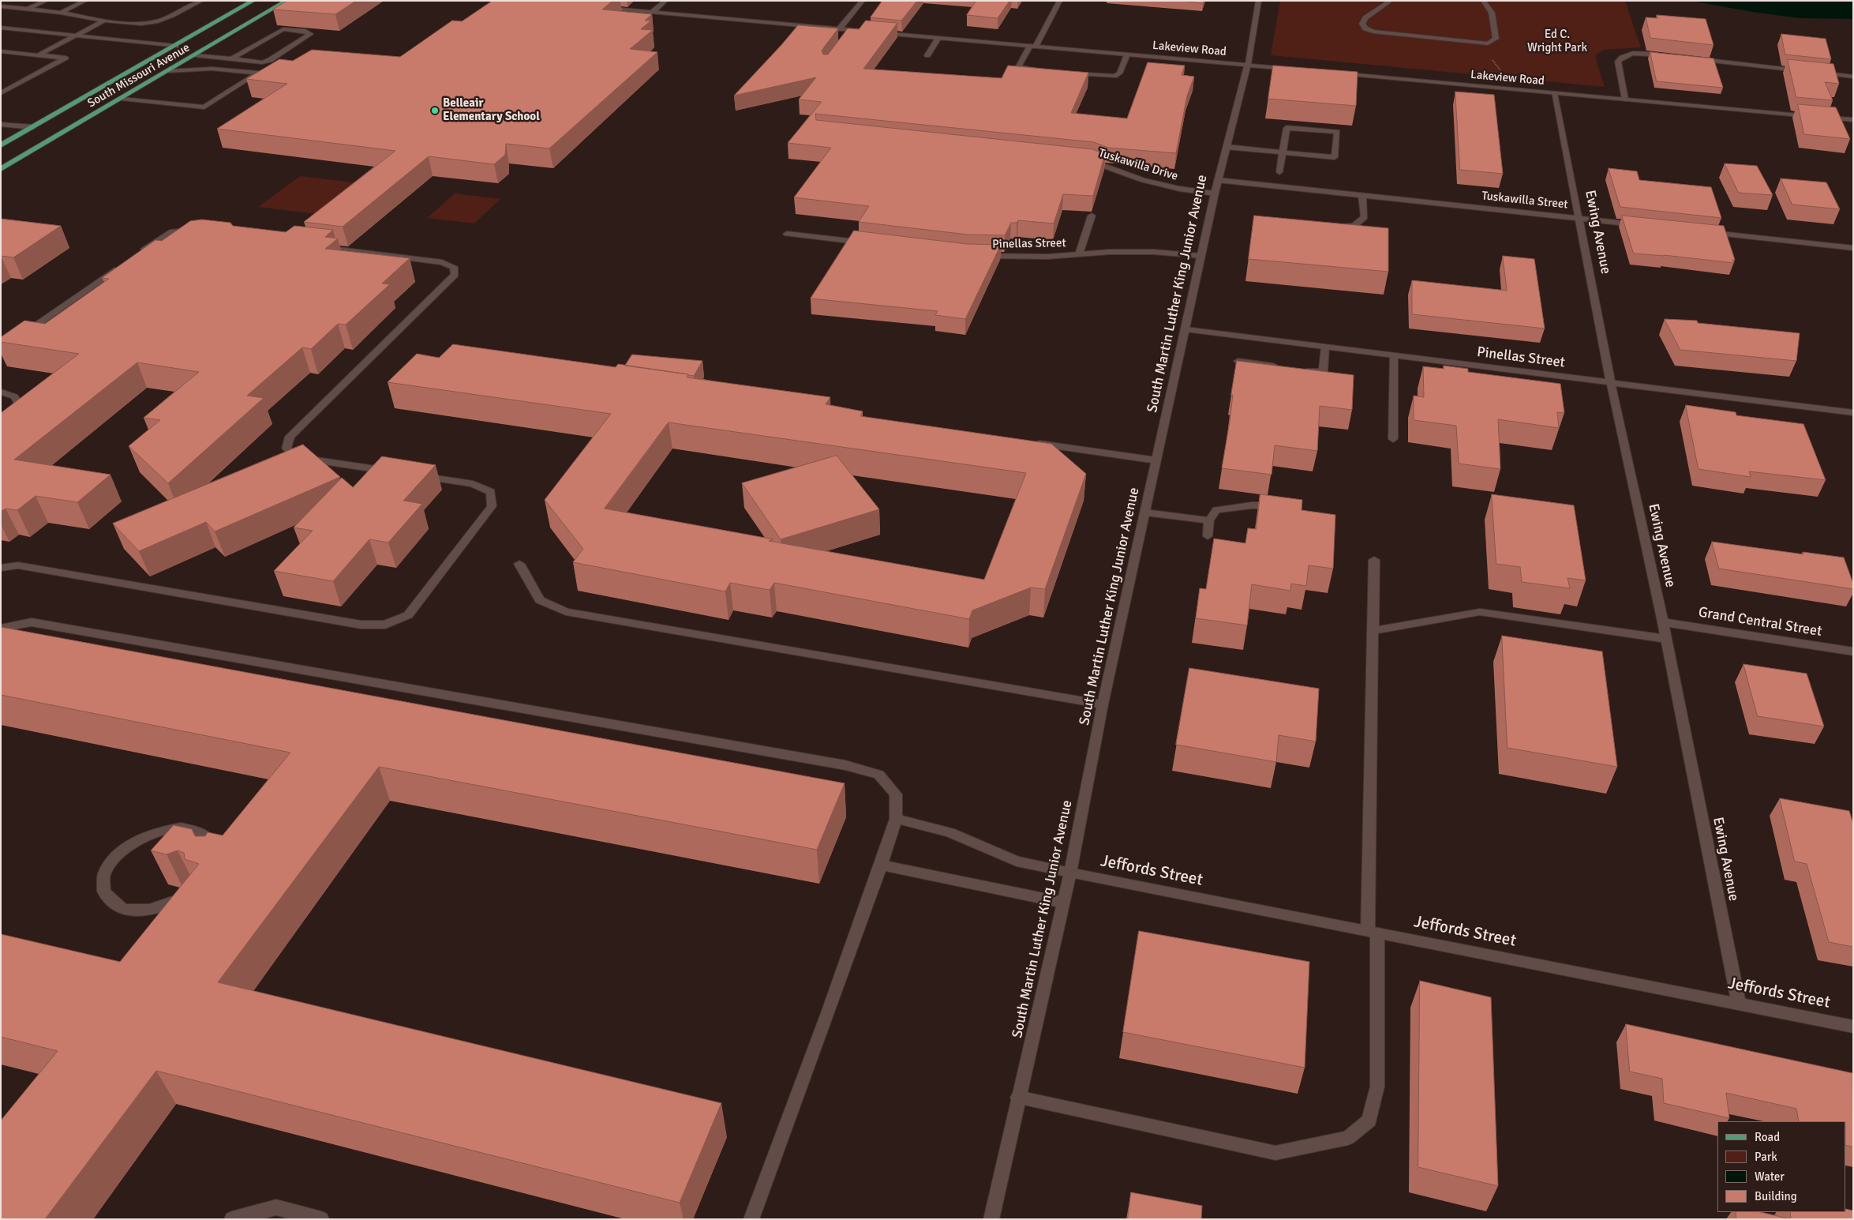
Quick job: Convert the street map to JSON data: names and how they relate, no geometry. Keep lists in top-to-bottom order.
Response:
{
  "streets": {
    "main road": ["South Missouri Avenue"],
    "street": [
      "Lakeview Road",
      "Tuskawilla Drive",
      "Tuskawilla Street",
      "Ewing Avenue",
      "Pinellas Street",
      "South Martin Luther King Junior Avenue",
      "Grand Central Street",
      "Jeffords Street"
    ]
  },
  "crossings": [
    ["Lakeview Road", "Ewing Avenue"],
    ["Lakeview Road", "South Martin Luther King Junior Avenue"],
    ["Tuskawilla Drive", "South Martin Luther King Junior Avenue"],
    ["Tuskawilla Street", "Ewing Avenue"],
    ["Tuskawilla Street", "South Martin Luther King Junior Avenue"],
    ["Ewing Avenue", "Pinellas Street"],
    ["Ewing Avenue", "Grand Central Street"],
    ["Ewing Avenue", "Jeffords Street"],
    ["Pinellas Street", "South Martin Luther King Junior Avenue"],
    ["South Martin Luther King Junior Avenue", "Jeffords Street"]
  ],
  "parks": ["Ed C. Wright Park"],
  "places": ["Belleair Elementary School"],
  "legend": [
    "Road",
    "Park",
    "Water",
    "Building"
  ]
}
